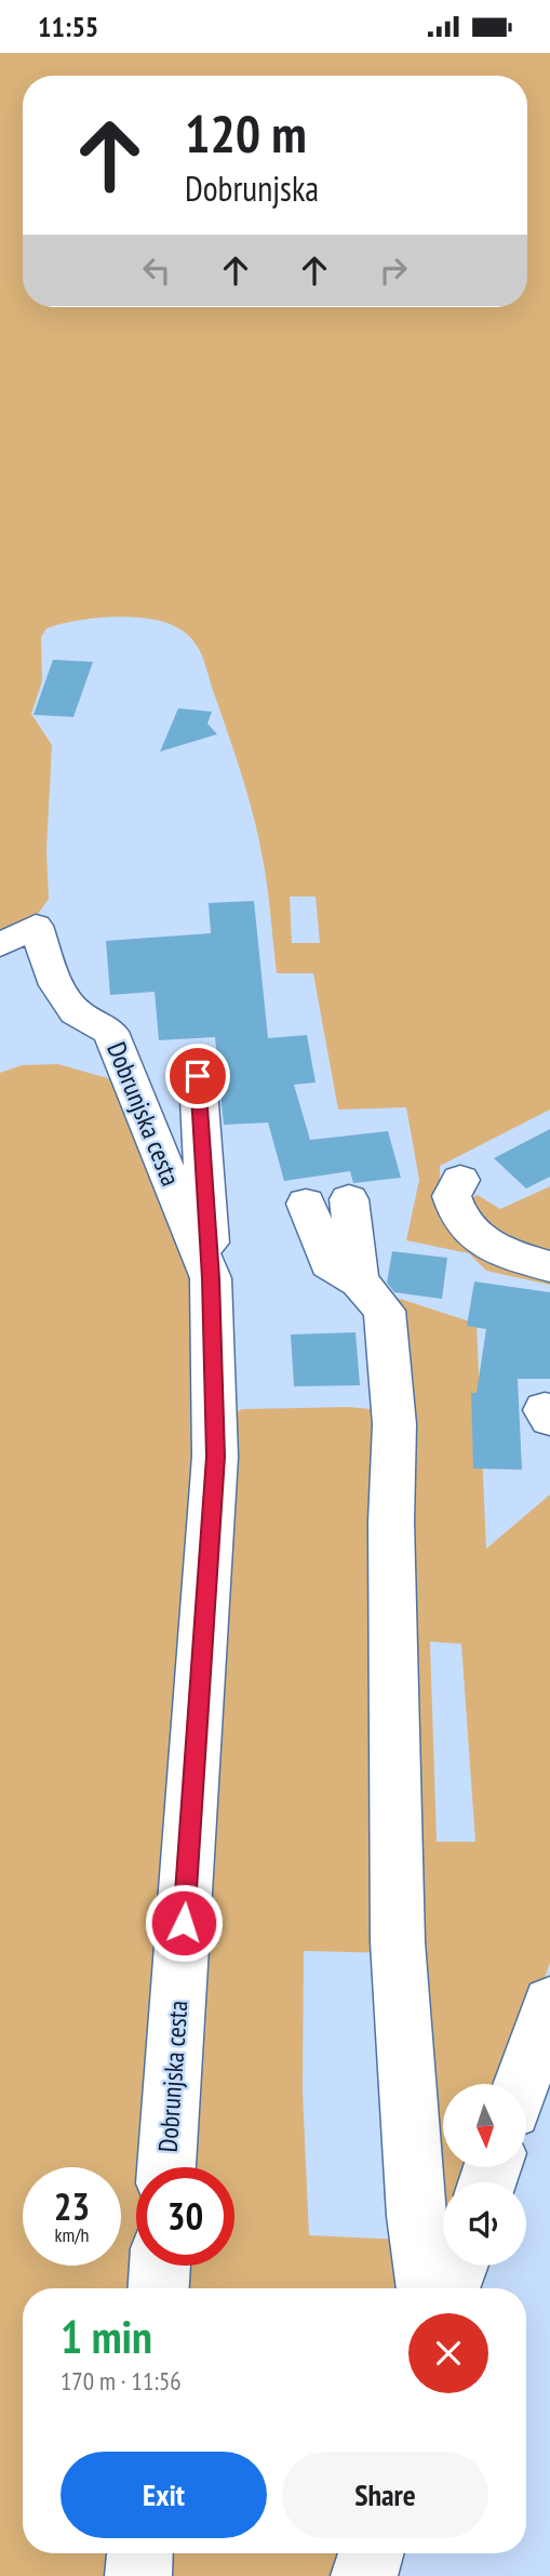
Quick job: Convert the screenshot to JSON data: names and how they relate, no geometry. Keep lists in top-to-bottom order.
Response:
{
  "streets": {
    "street": ["Dobrunjska cesta"]
  },
  "north": "bottom",
  "page": {
    "status": "11:55",
    "turn": ["120 m", "Dobrunjska"],
    "speed": "23 km/h",
    "limit": "30",
    "heading": ["1 min", "170 m · 11:56"],
    "buttons": ["Exit", "Share"]
  }
}
